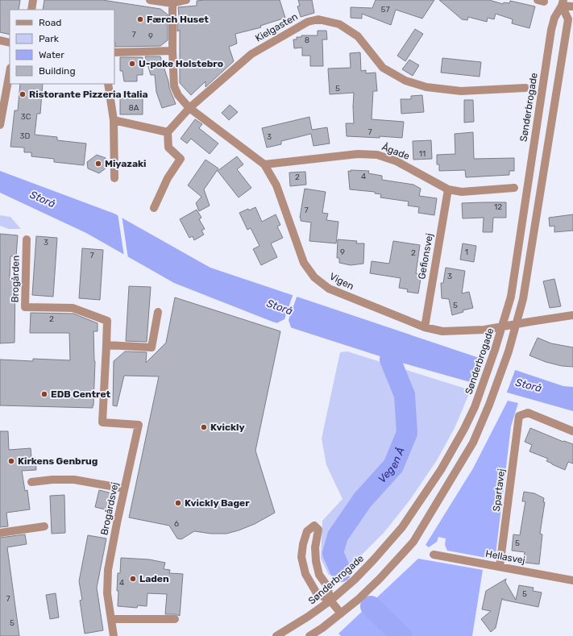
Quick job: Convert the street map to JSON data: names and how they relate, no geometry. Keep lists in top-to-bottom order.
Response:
{
  "streets": {
    "street": [
      "Kielgasten",
      "Sønderbrogade",
      "Ågade",
      "Gefionsvej",
      "Brogården",
      "Vigen",
      "Spartavej",
      "Brogårdsvej",
      "Hellasvej"
    ]
  },
  "crossings": [
    ["Kielgasten", "Vigen"],
    ["Sønderbrogade", "Vigen"],
    ["Ågade", "Gefionsvej"],
    ["Ågade", "Vigen"],
    ["Gefionsvej", "Vigen"],
    ["Brogården", "Brogårdsvej"],
    ["Spartavej", "Hellasvej"]
  ],
  "water": ["Storå", "Vegen Å"],
  "places": [
    "Færch Huset",
    "U-poke Holstebro",
    "Ristorante Pizzeria Italia",
    "Miyazaki",
    "EDB Centret",
    "Kvickly",
    "Kirkens Genbrug",
    "Kvickly Bager",
    "Laden"
  ],
  "house_numbers": [
    "57",
    "7",
    "9",
    "8",
    "5",
    "8A",
    "3C",
    "7",
    "3D",
    "3",
    "11",
    "4",
    "2",
    "12",
    "7",
    "3",
    "9",
    "1",
    "2",
    "7",
    "3",
    "5",
    "2",
    "6",
    "5",
    "4",
    "5",
    "7",
    "5"
  ],
  "legend": [
    "Road",
    "Park",
    "Water",
    "Building"
  ]
}
